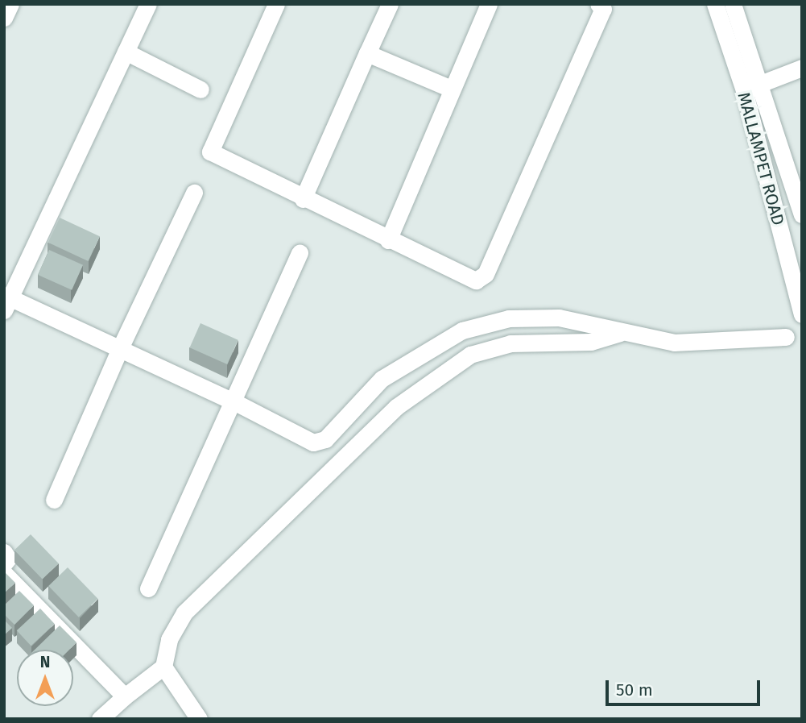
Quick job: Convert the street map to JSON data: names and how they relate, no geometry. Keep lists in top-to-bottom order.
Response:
{
  "streets": {
    "street": ["MALLAMPET ROAD"]
  },
  "scale_bar": "50 m",
  "north": "top"
}
